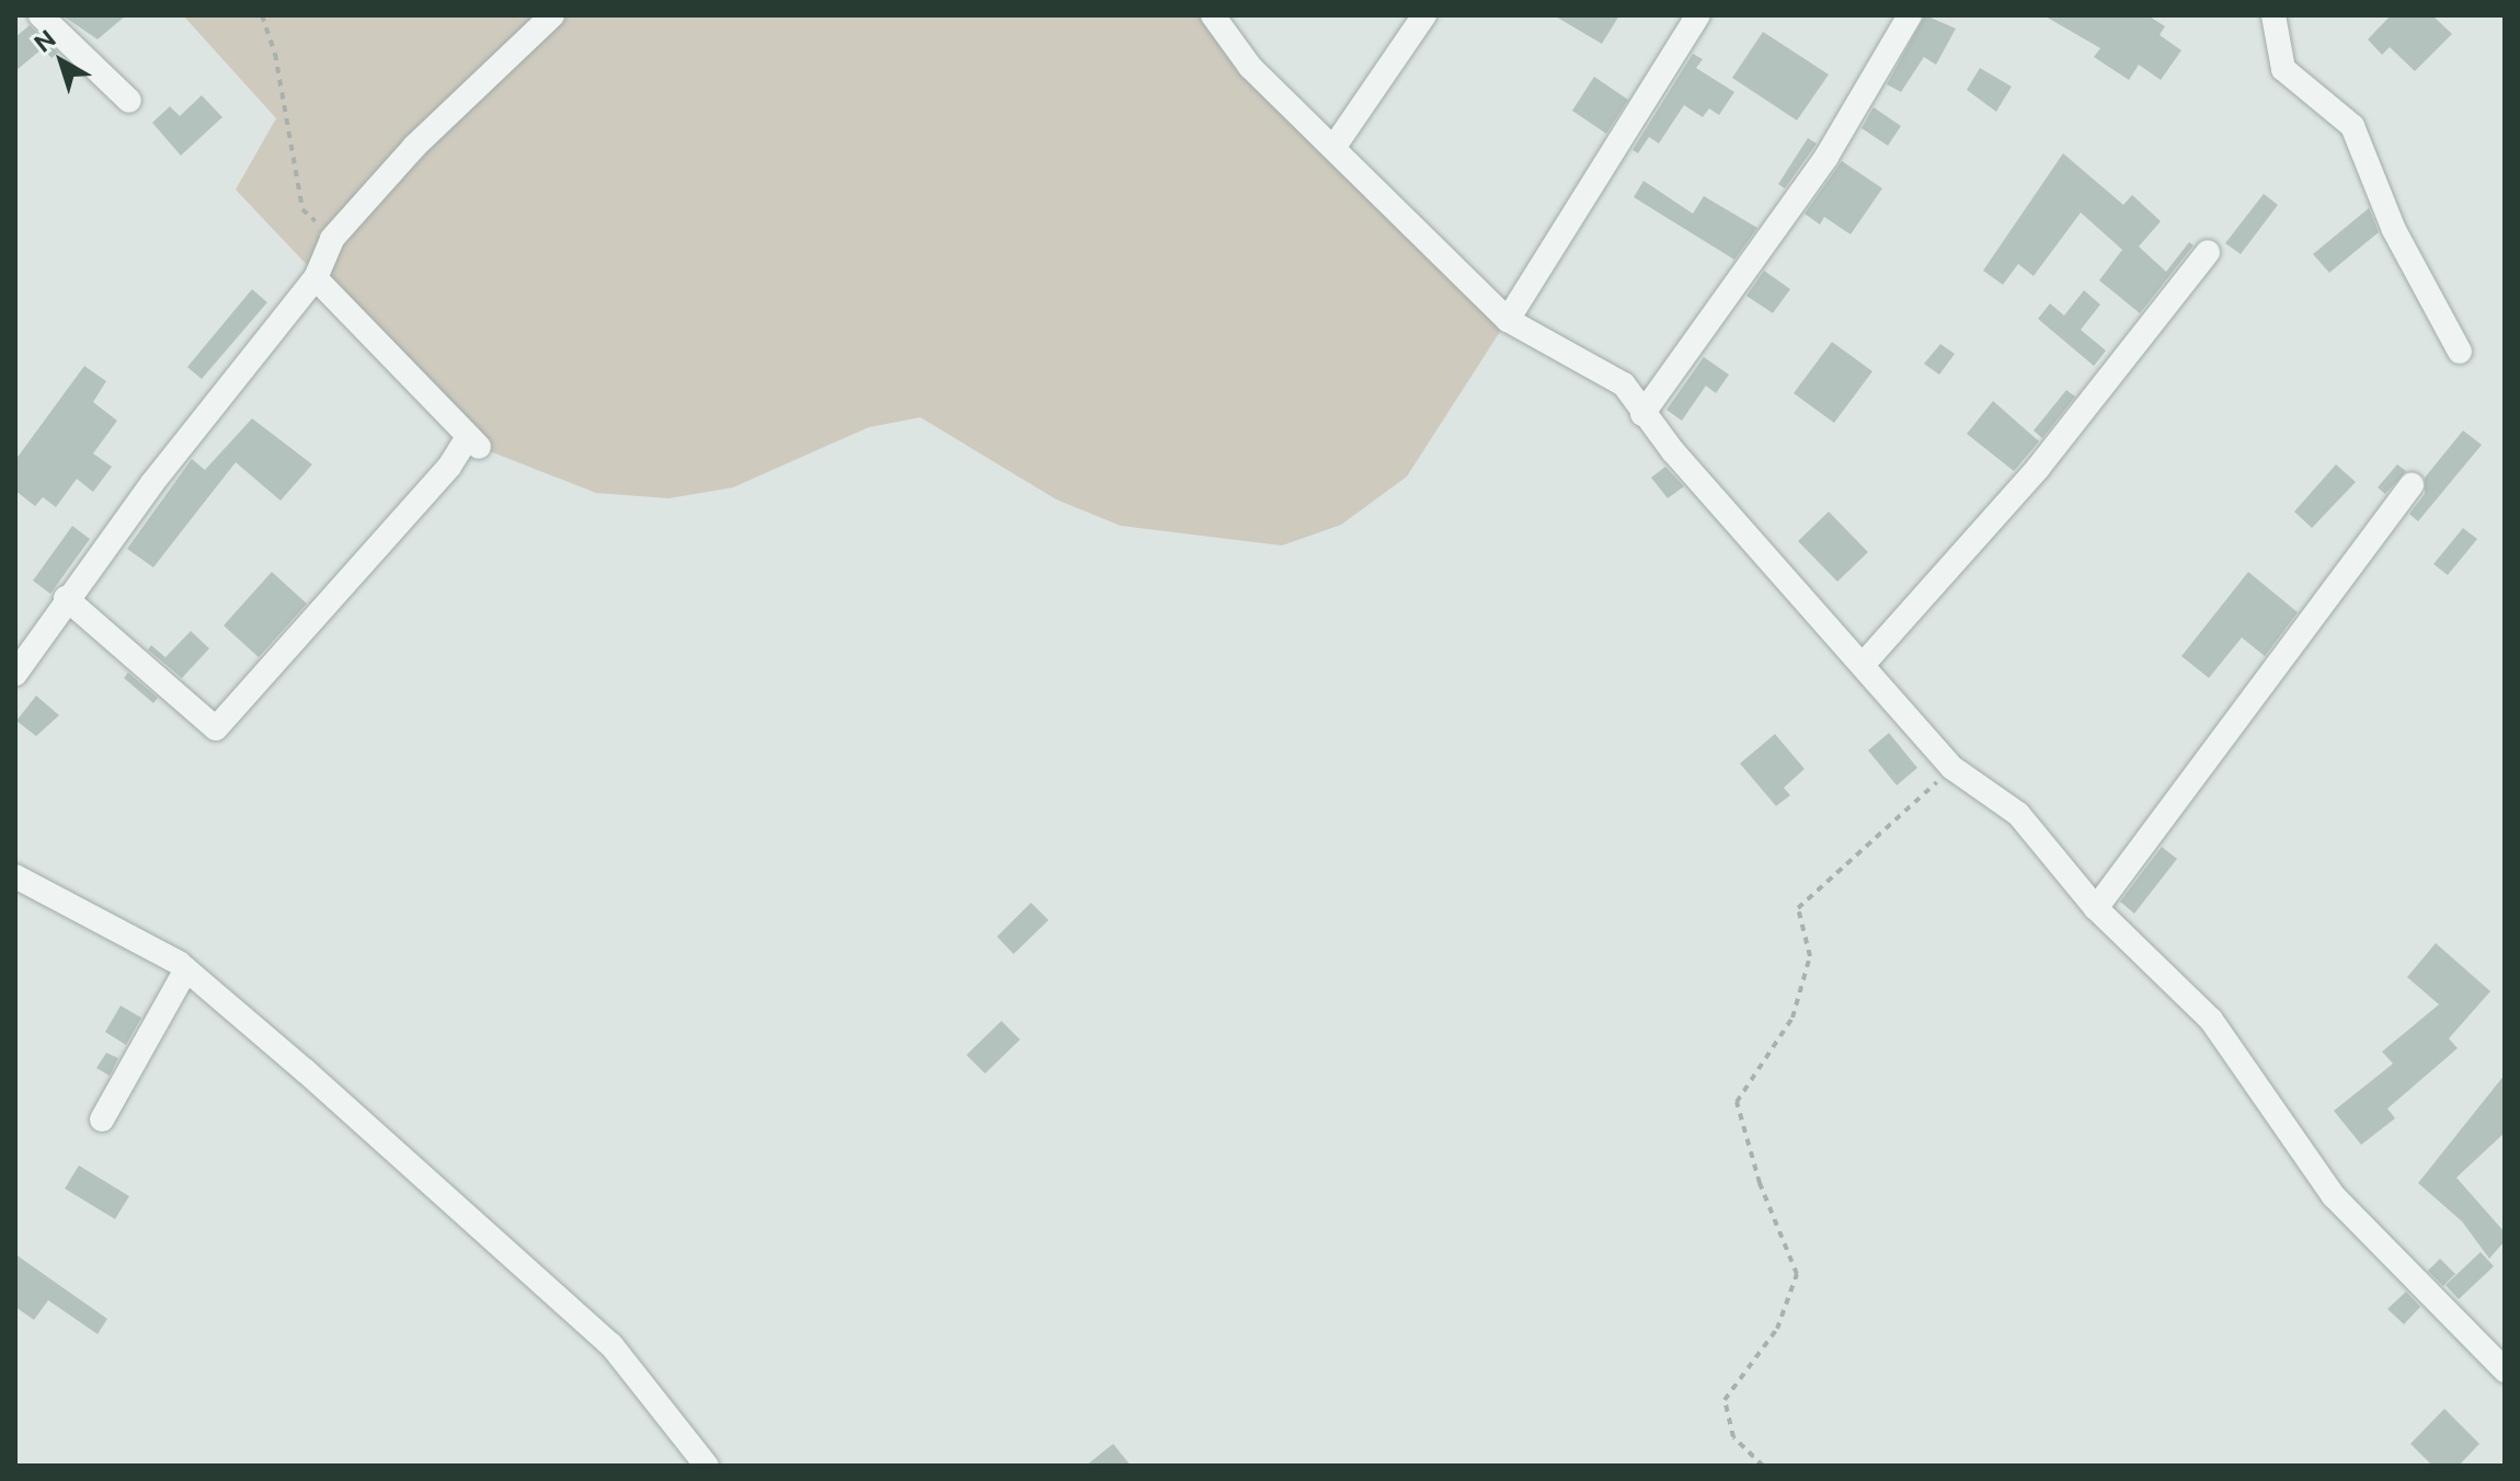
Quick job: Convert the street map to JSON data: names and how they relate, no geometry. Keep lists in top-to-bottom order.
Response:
{
  "north": "top left"
}
